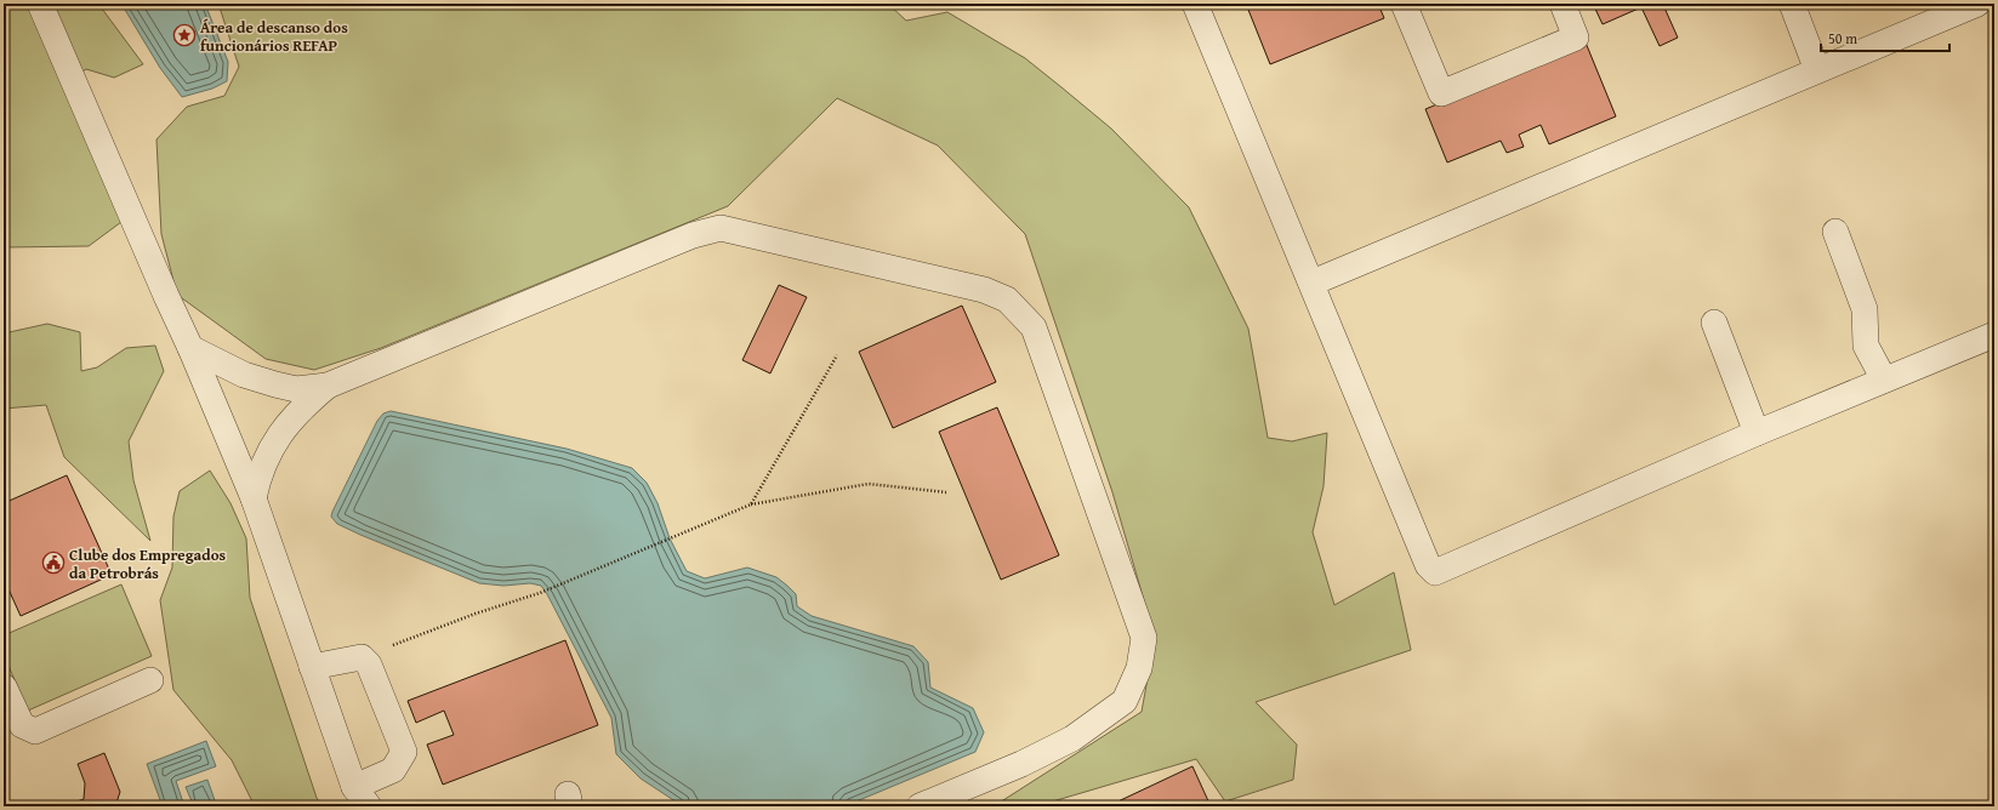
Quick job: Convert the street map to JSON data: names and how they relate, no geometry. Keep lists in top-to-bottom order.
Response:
{
  "places": {
    "place": ["Área de descanso dos funcionários REFAP"],
    "public building": ["Clube dos Empregados da Petrobrás"]
  },
  "scale_bar": "50 m"
}
